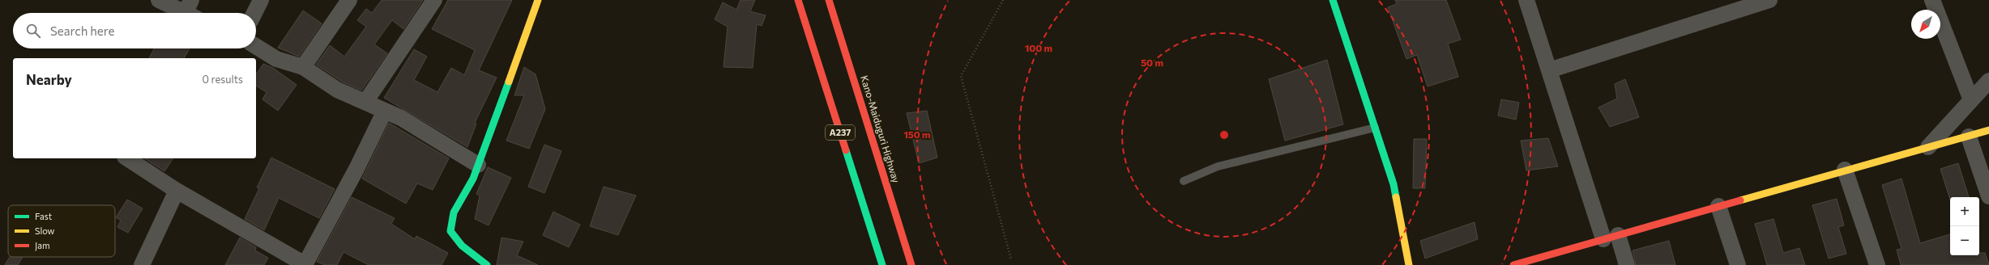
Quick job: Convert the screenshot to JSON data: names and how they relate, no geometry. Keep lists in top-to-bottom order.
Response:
{
  "streets": {
    "main road": ["Kano-Maiduguri Highway", "A237"]
  },
  "legend": ["Fast", "Slow", "Jam"],
  "north": "bottom left",
  "page": {
    "search": "Search here",
    "heading": ["Nearby", "0 results"],
    "map_buttons": ["+", "−"]
  },
  "rings": ["100 m", "50 m", "150 m"]
}
